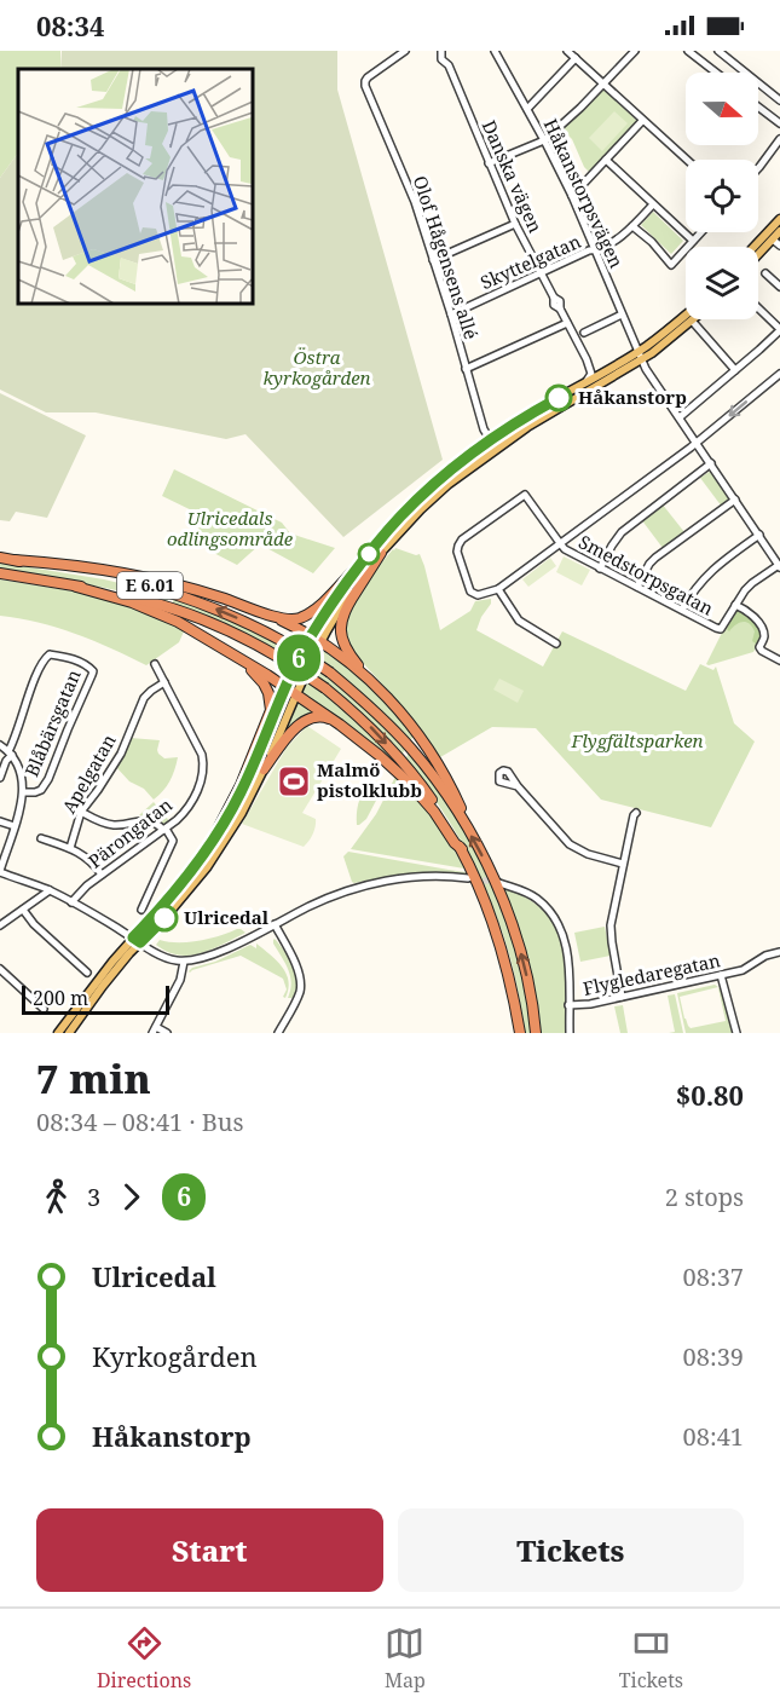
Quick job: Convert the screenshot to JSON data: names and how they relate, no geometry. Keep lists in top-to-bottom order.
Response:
{
  "streets": {
    "highway": ["E 6.01"],
    "street": [
      "Danska vägen",
      "Håkanstorpsvägen",
      "Olof Hågensens allé",
      "Skyttelgatan",
      "Smedstorpsgatan",
      "Blåbärsgatan",
      "Apelgatan",
      "Pärongatan",
      "Flygledaregatan"
    ]
  },
  "crossings": [
    ["Danska vägen", "Skyttelgatan"],
    ["Håkanstorpsvägen", "Skyttelgatan"],
    ["Olof Hågensens allé", "Skyttelgatan"],
    ["Apelgatan", "Pärongatan"]
  ],
  "parks": ["Östra kyrkogården", "Ulricedals odlingsområde", "Flygfältsparken"],
  "places": {
    "other": ["Håkanstorp", "Ulricedal"],
    "sports": ["Malmö pistolklubb"]
  },
  "lines": ["bus line 6"],
  "scale_bar": "200 m",
  "north": "right",
  "page": {
    "status": "08:34",
    "on_map": "6",
    "scale": "200 m",
    "heading": ["7 min", "08:34 – 08:41 · Bus", "$0.80"],
    "legs": ["3", "6", "2 stops"],
    "list": [
      {
        "name": "Ulricedal",
        "value": "08:37"
      },
      {
        "name": "Kyrkogården",
        "value": "08:39"
      },
      {
        "name": "Håkanstorp",
        "value": "08:41"
      }
    ],
    "buttons": ["Start", "Tickets"],
    "tabs": ["Directions", "Map", "Tickets"]
  }
}
